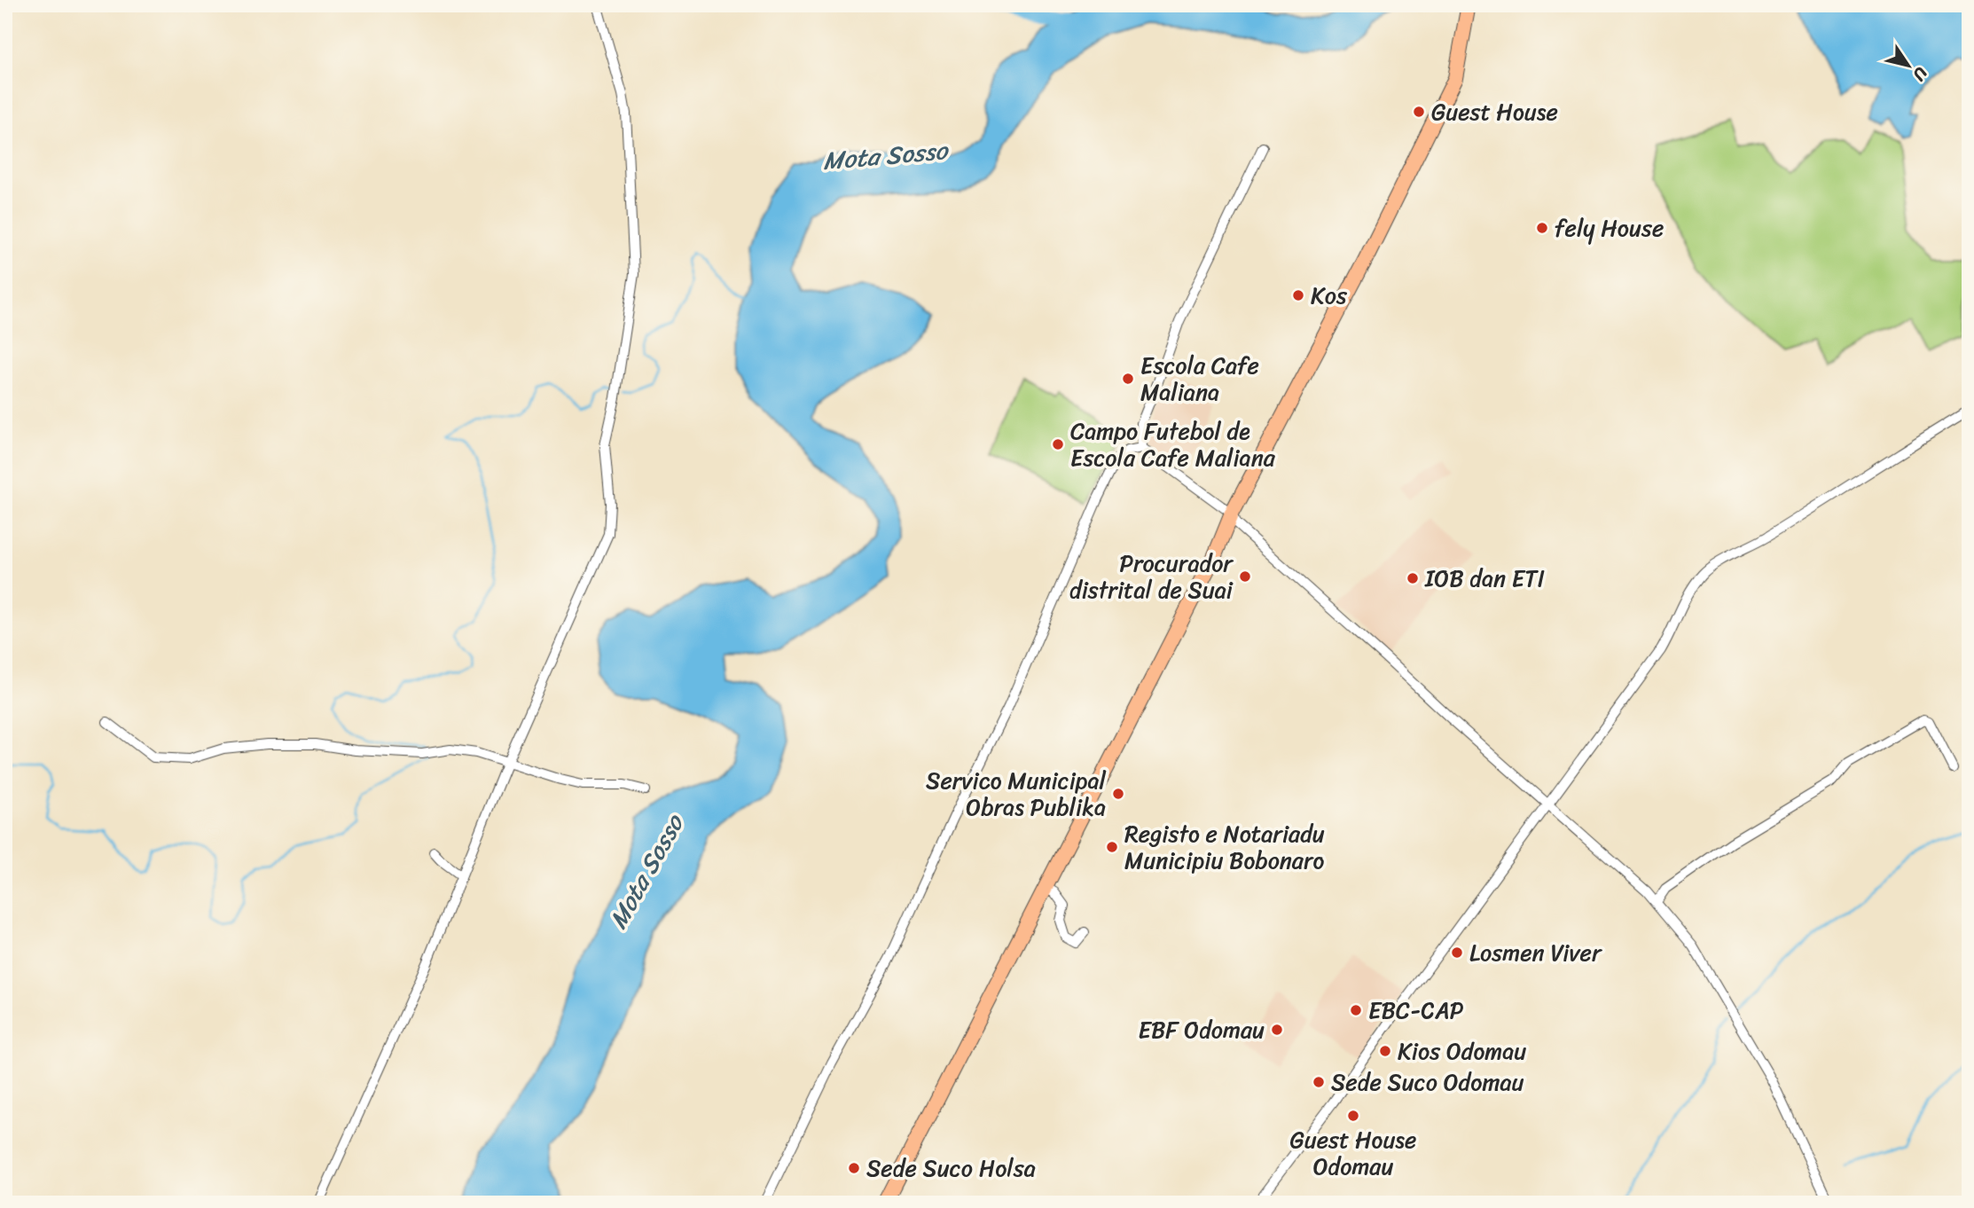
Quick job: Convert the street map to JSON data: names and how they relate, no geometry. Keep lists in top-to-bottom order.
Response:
{
  "water": ["Mota Sosso"],
  "places": [
    "Guest House",
    "fely House",
    "Kos",
    "Escola Cafe Maliana",
    "Campo Futebol de Escola Cafe Maliana",
    "Procurador distrital de Suai",
    "IOB dan ETI",
    "Servico Municipal Obras Publika",
    "Registo e Notariadu Municipiu Bobonaro",
    "Losmen Viver",
    "EBC-CAP",
    "EBF Odomau",
    "Kios Odomau",
    "Sede Suco Odomau",
    "Guest House Odomau",
    "Sede Suco Holsa"
  ],
  "north": "bottom right"
}
